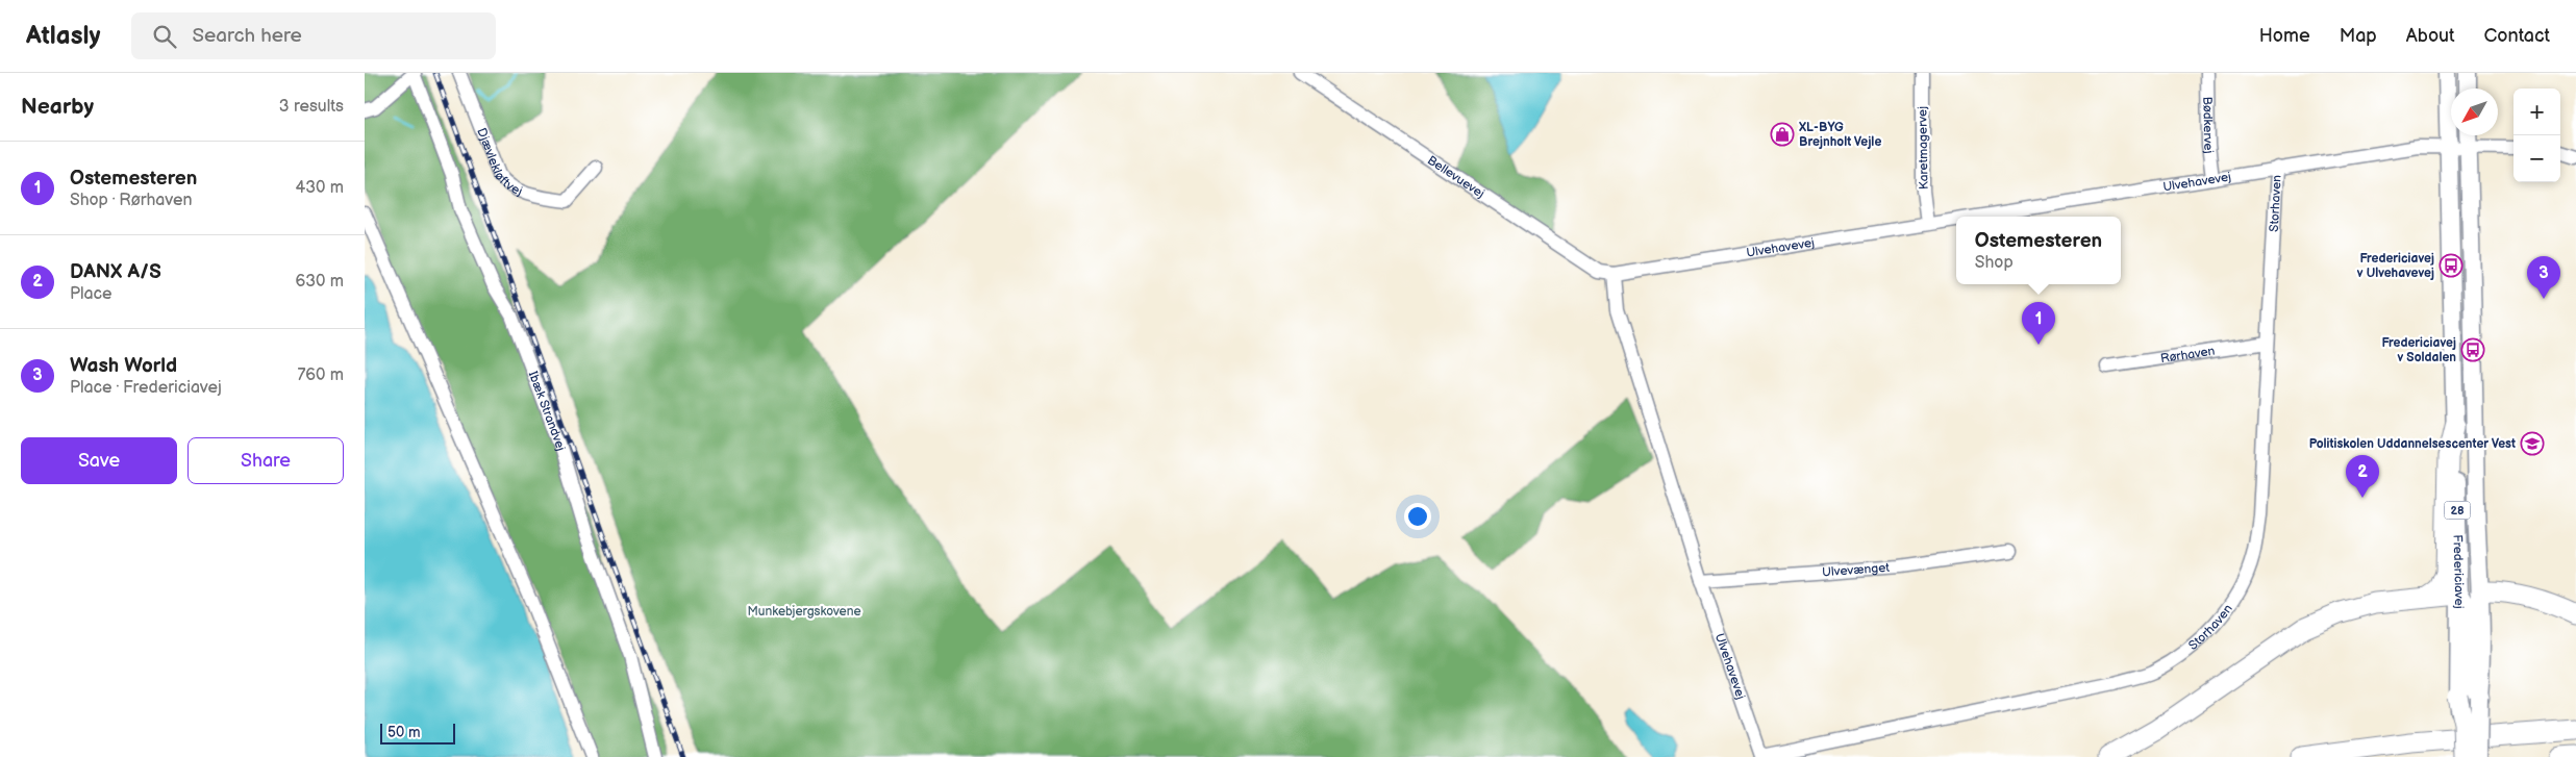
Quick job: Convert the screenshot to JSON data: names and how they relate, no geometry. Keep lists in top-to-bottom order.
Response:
{
  "streets": {
    "main road": ["28", "Fredericiavej"],
    "street": [
      "Bødkervej",
      "Karetmagervej",
      "Djævlekløftvej",
      "Bellevuevej",
      "Ulvehavevej",
      "Storhaven",
      "Rørhaven",
      "Ibæk Strandvej",
      "Ulvevænget"
    ]
  },
  "crossings": [
    ["Bødkervej", "Ulvehavevej"],
    ["Karetmagervej", "Ulvehavevej"],
    ["Bellevuevej", "Ulvehavevej"],
    ["Ulvehavevej", "Storhaven"],
    ["Ulvehavevej", "Ulvevænget"],
    ["Ulvehavevej", "Fredericiavej"],
    ["Storhaven", "Rørhaven"]
  ],
  "parks": ["Munkebjergskovene"],
  "places": {
    "shop": ["XL-BYG Brejnholt Vejle"],
    "bus stop": ["Fredericiavej v Ulvehavevej", "Fredericiavej v Soldalen"],
    "school or university": ["Politiskolen Uddannelsescenter Vest"]
  },
  "scale_bar": "50 m",
  "north": "bottom left",
  "page": {
    "header": "Atlasly",
    "search": "Search here",
    "nav": [
      "Home",
      "Map",
      "About",
      "Contact"
    ],
    "heading": ["Nearby", "3 results"],
    "map_buttons": ["+", "−"],
    "list": [
      {
        "mark": "1",
        "name": "Ostemesteren",
        "note": "Shop · Rørhaven",
        "value": "430 m"
      },
      {
        "mark": "2",
        "name": "DANX A/S",
        "note": "Place",
        "value": "630 m"
      },
      {
        "mark": "3",
        "name": "Wash World",
        "note": "Place · Fredericiavej",
        "value": "760 m"
      }
    ],
    "popup": ["Ostemesteren", "Shop"],
    "pins": ["3", "1", "2"],
    "buttons": ["Save", "Share"],
    "scale": "50 m"
  }
}
